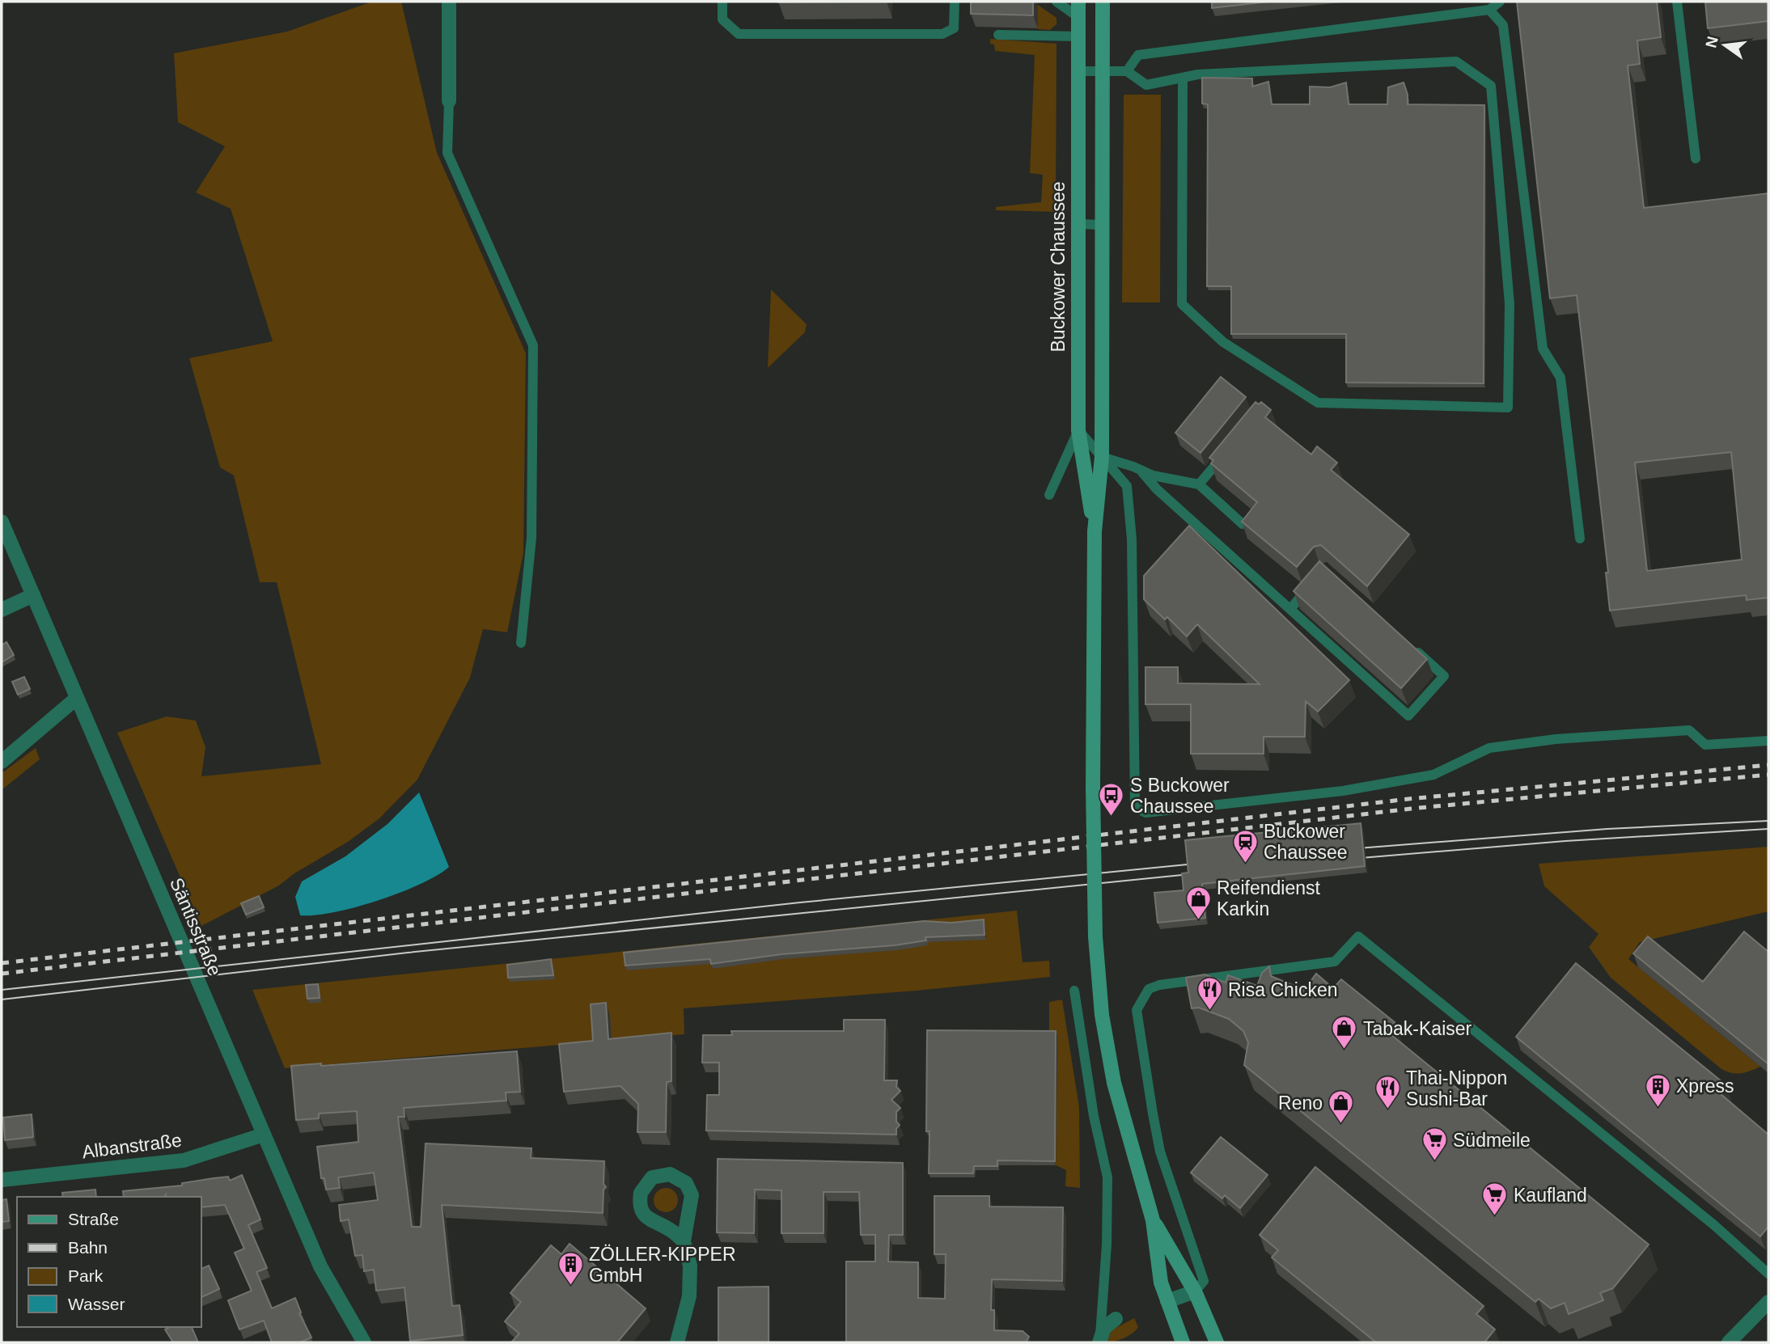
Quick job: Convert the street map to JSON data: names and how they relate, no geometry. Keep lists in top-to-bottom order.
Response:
{
  "streets": {
    "main road": ["Buckower Chaussee"],
    "street": ["Säntisstraße", "Albanstraße"]
  },
  "crossings": [
    ["Säntisstraße", "Albanstraße"]
  ],
  "places": {
    "bus stop": ["S Buckower Chaussee"],
    "station": ["Buckower Chaussee"],
    "shop": ["Reifendienst Karkin", "Tabak-Kaiser", "Reno"],
    "restaurant": ["Risa Chicken", "Thai-Nippon Sushi-Bar"],
    "building": ["Xpress", "ZÖLLER-KIPPER GmbH"],
    "supermarket": ["Südmeile", "Kaufland"]
  },
  "legend": [
    "Straße",
    "Bahn",
    "Park",
    "Wasser"
  ],
  "north": "left"
}
